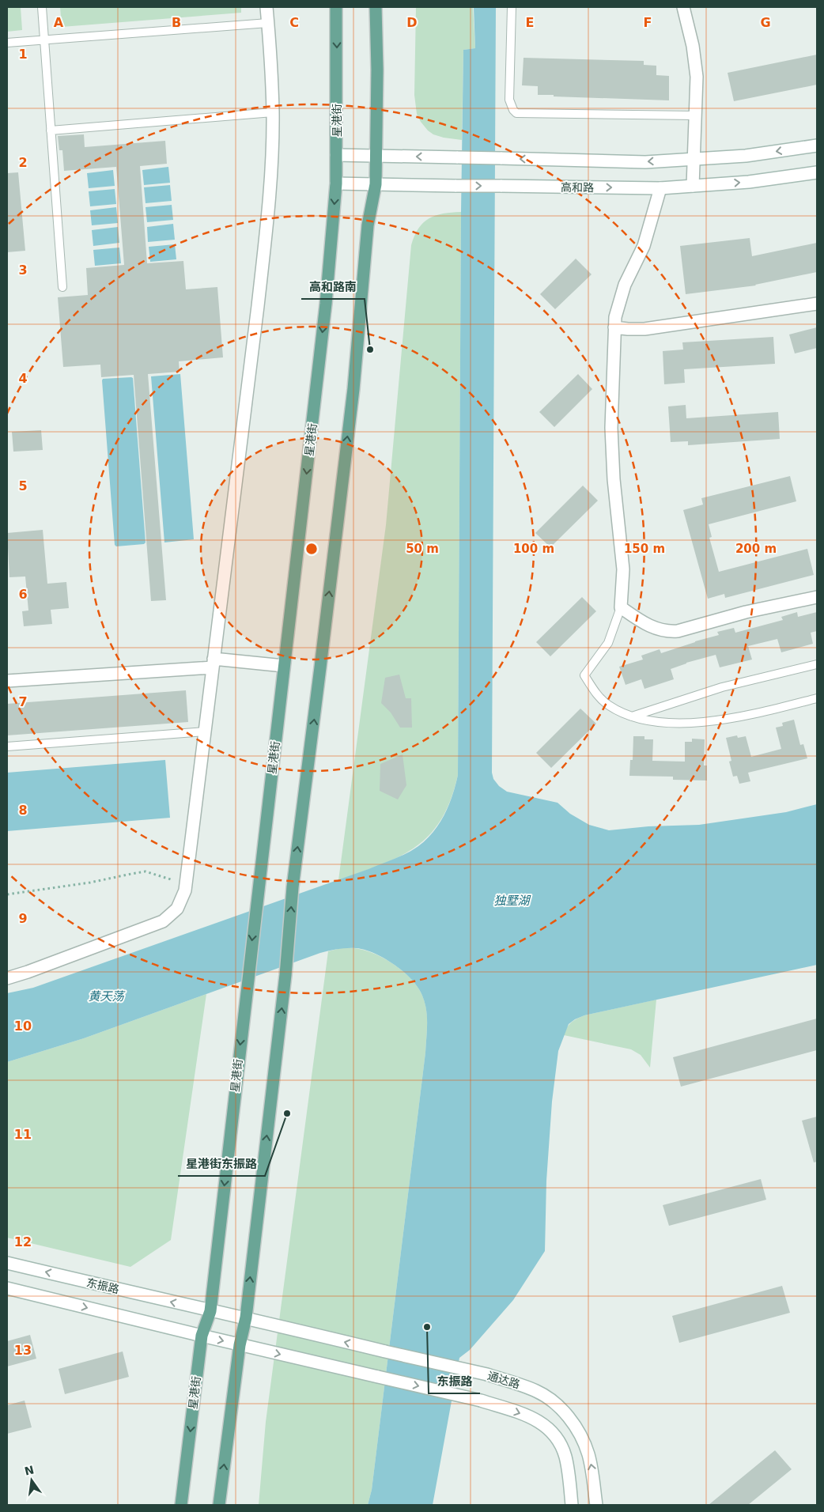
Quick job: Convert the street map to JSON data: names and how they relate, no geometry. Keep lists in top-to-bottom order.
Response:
{
  "streets": {
    "main road": ["星港街"],
    "street": ["高和路", "东振路", "通达路"]
  },
  "crossings": [
    ["星港街", "高和路"],
    ["星港街", "东振路"],
    ["东振路", "通达路"]
  ],
  "water": ["独墅湖", "黄天荡"],
  "places": ["高和路南", "星港街东振路", "东振路"],
  "north": "top",
  "grid": {
    "columns": [
      "A",
      "B",
      "C",
      "D",
      "E",
      "F",
      "G"
    ],
    "rows": [
      "1",
      "2",
      "3",
      "4",
      "5",
      "6",
      "7",
      "8",
      "9",
      "10",
      "11",
      "12",
      "13"
    ]
  },
  "rings": [
    "50 m",
    "100 m",
    "150 m",
    "200 m"
  ]
}
